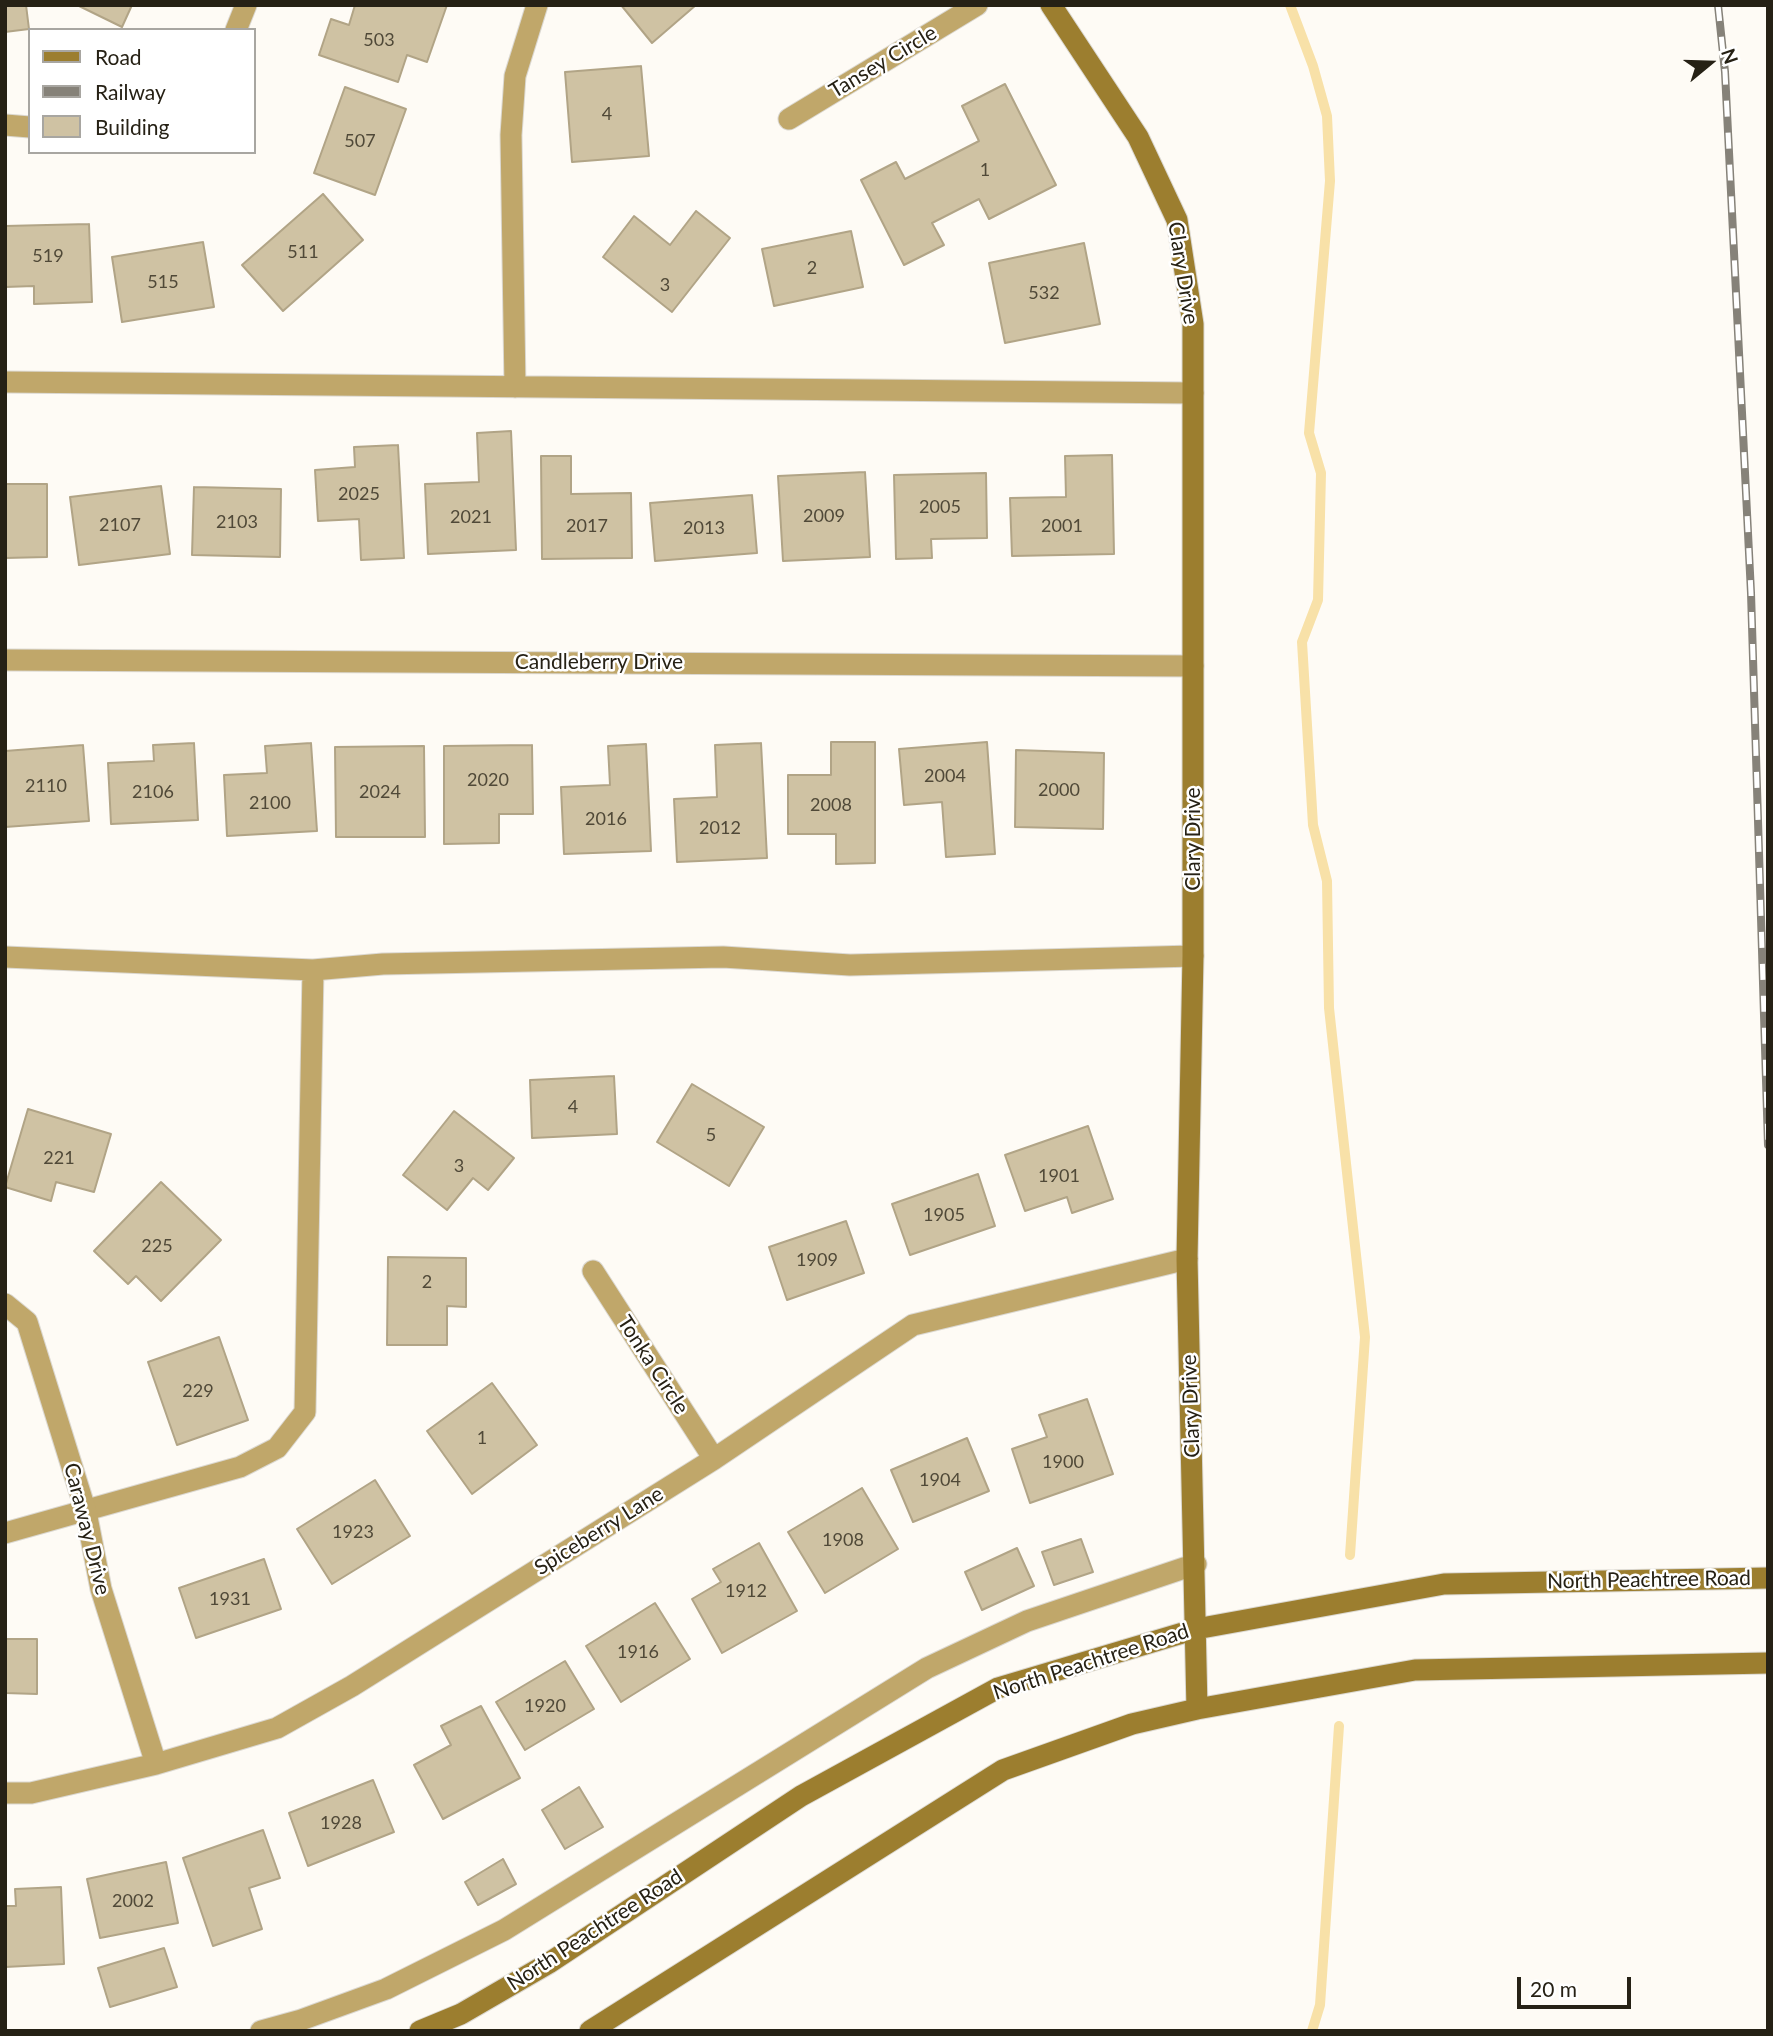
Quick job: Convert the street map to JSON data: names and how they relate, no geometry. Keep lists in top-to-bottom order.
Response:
{
  "streets": {
    "main road": ["Clary Drive", "North Peachtree Road"],
    "street": [
      "Tansey Circle",
      "Candleberry Drive",
      "Tonka Circle",
      "Caraway Drive",
      "Spiceberry Lane"
    ]
  },
  "crossings": [
    ["Clary Drive", "Candleberry Drive"],
    ["Clary Drive", "Spiceberry Lane"],
    ["Clary Drive", "North Peachtree Road"],
    ["Tonka Circle", "Spiceberry Lane"],
    ["Caraway Drive", "Spiceberry Lane"]
  ],
  "house_numbers": [
    "503",
    "4",
    "507",
    "1",
    "511",
    "519",
    "2",
    "515",
    "3",
    "532",
    "2025",
    "2005",
    "2009",
    "2021",
    "2103",
    "2107",
    "2017",
    "2001",
    "2013",
    "2004",
    "2020",
    "2110",
    "2000",
    "2106",
    "2024",
    "2100",
    "2008",
    "2016",
    "2012",
    "4",
    "5",
    "221",
    "3",
    "1901",
    "1905",
    "225",
    "1909",
    "2",
    "229",
    "1",
    "1900",
    "1904",
    "1923",
    "1908",
    "1912",
    "1931",
    "1916",
    "1920",
    "1928",
    "2002"
  ],
  "legend": ["Road", "Railway", "Building"],
  "scale_bar": "20 m",
  "north": "right"
}
